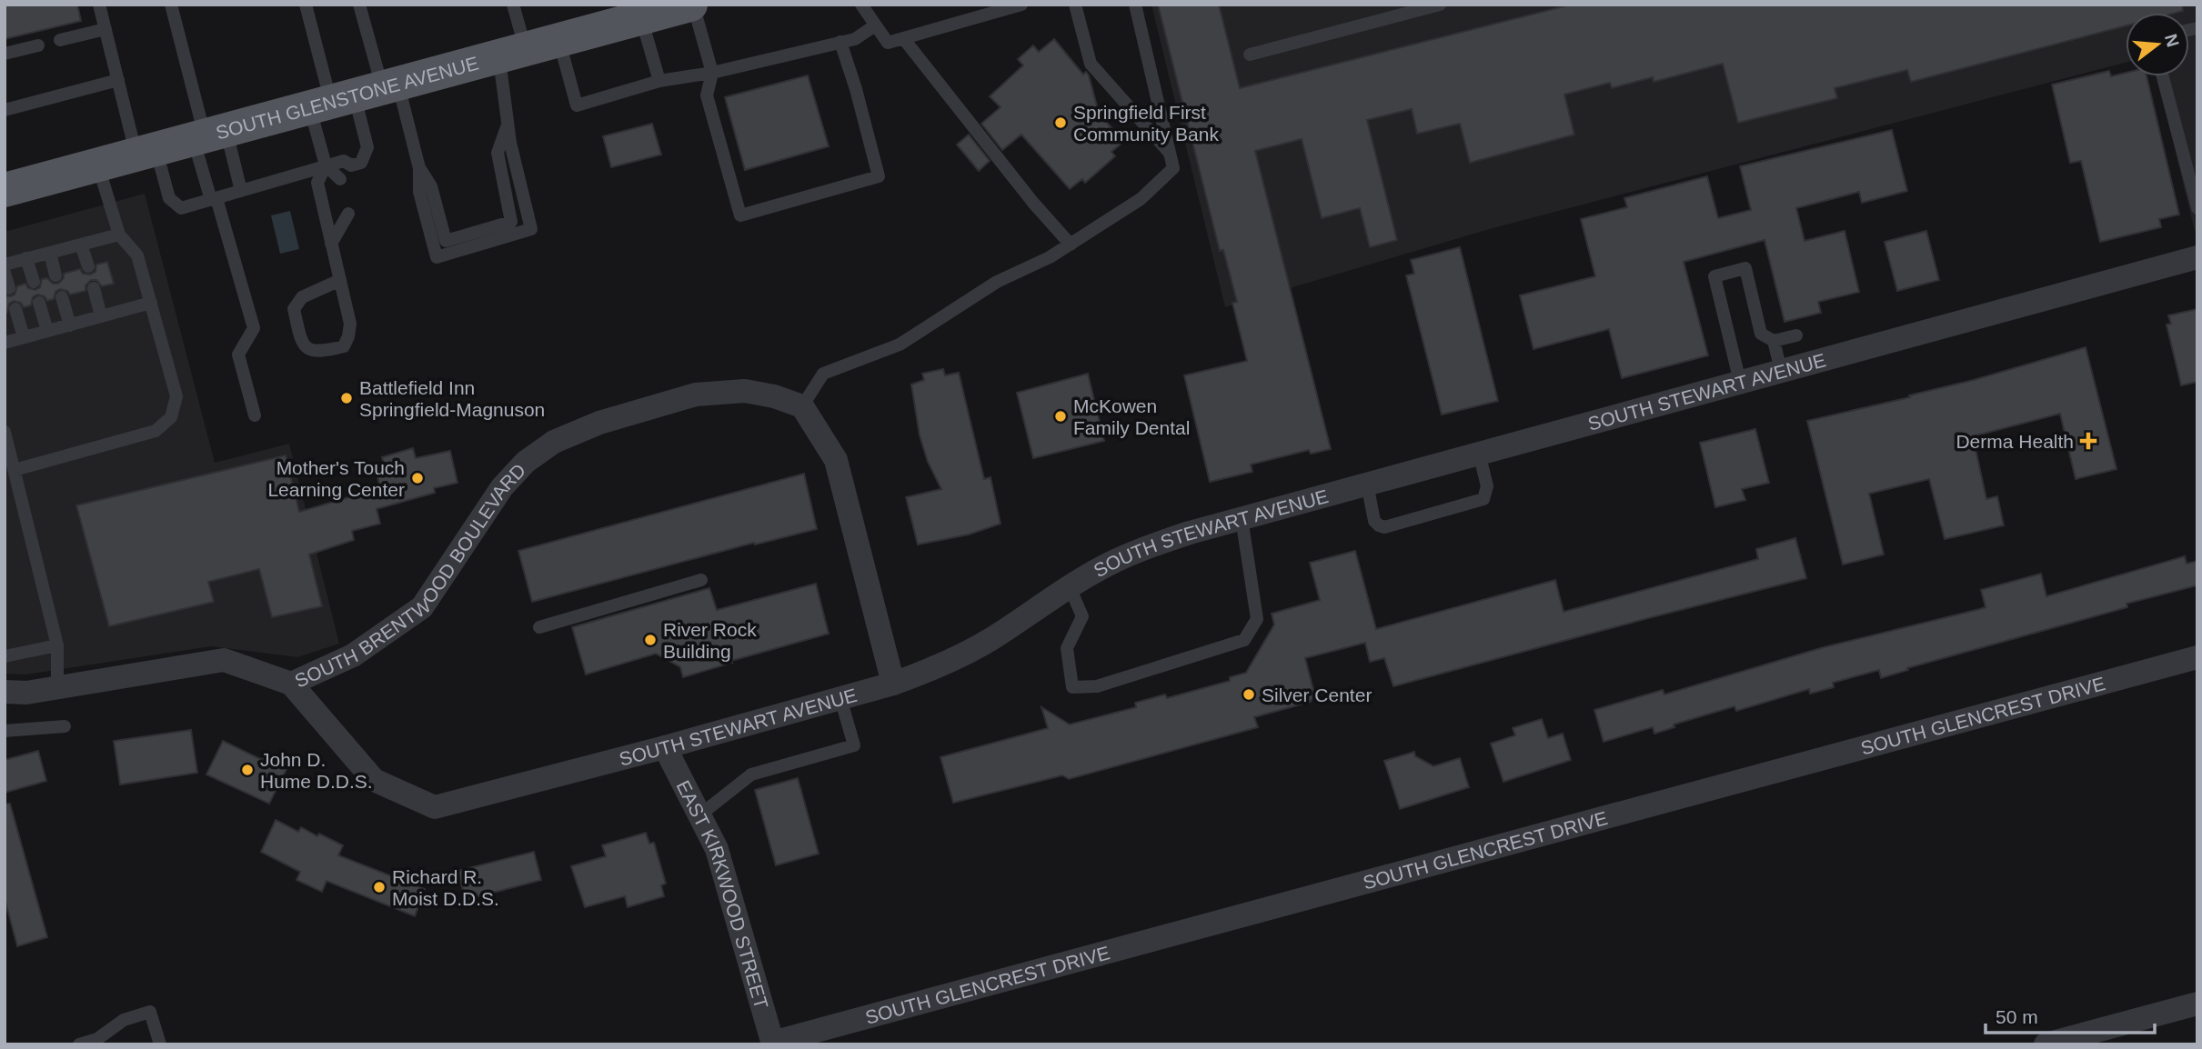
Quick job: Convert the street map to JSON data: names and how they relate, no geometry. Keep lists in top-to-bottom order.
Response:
{
  "streets": {
    "main road": ["SOUTH GLENSTONE AVENUE"],
    "street": [
      "SOUTH STEWART AVENUE",
      "SOUTH BRENTWOOD BOULEVARD",
      "SOUTH GLENCREST DRIVE",
      "EAST KIRKWOOD STREET"
    ]
  },
  "crossings": [
    ["SOUTH STEWART AVENUE", "SOUTH BRENTWOOD BOULEVARD"],
    ["SOUTH STEWART AVENUE", "EAST KIRKWOOD STREET"],
    ["SOUTH GLENCREST DRIVE", "EAST KIRKWOOD STREET"]
  ],
  "places": {
    "other": [
      "Springfield First Community Bank",
      "Battlefield Inn Springfield-Magnuson",
      "McKowen Family Dental",
      "Mother's Touch Learning Center",
      "River Rock Building",
      "Silver Center",
      "John D. Hume D.D.S.",
      "Richard R. Moist D.D.S."
    ],
    "health": ["Derma Health"]
  },
  "scale_bar": "50 m",
  "north": "right"
}
